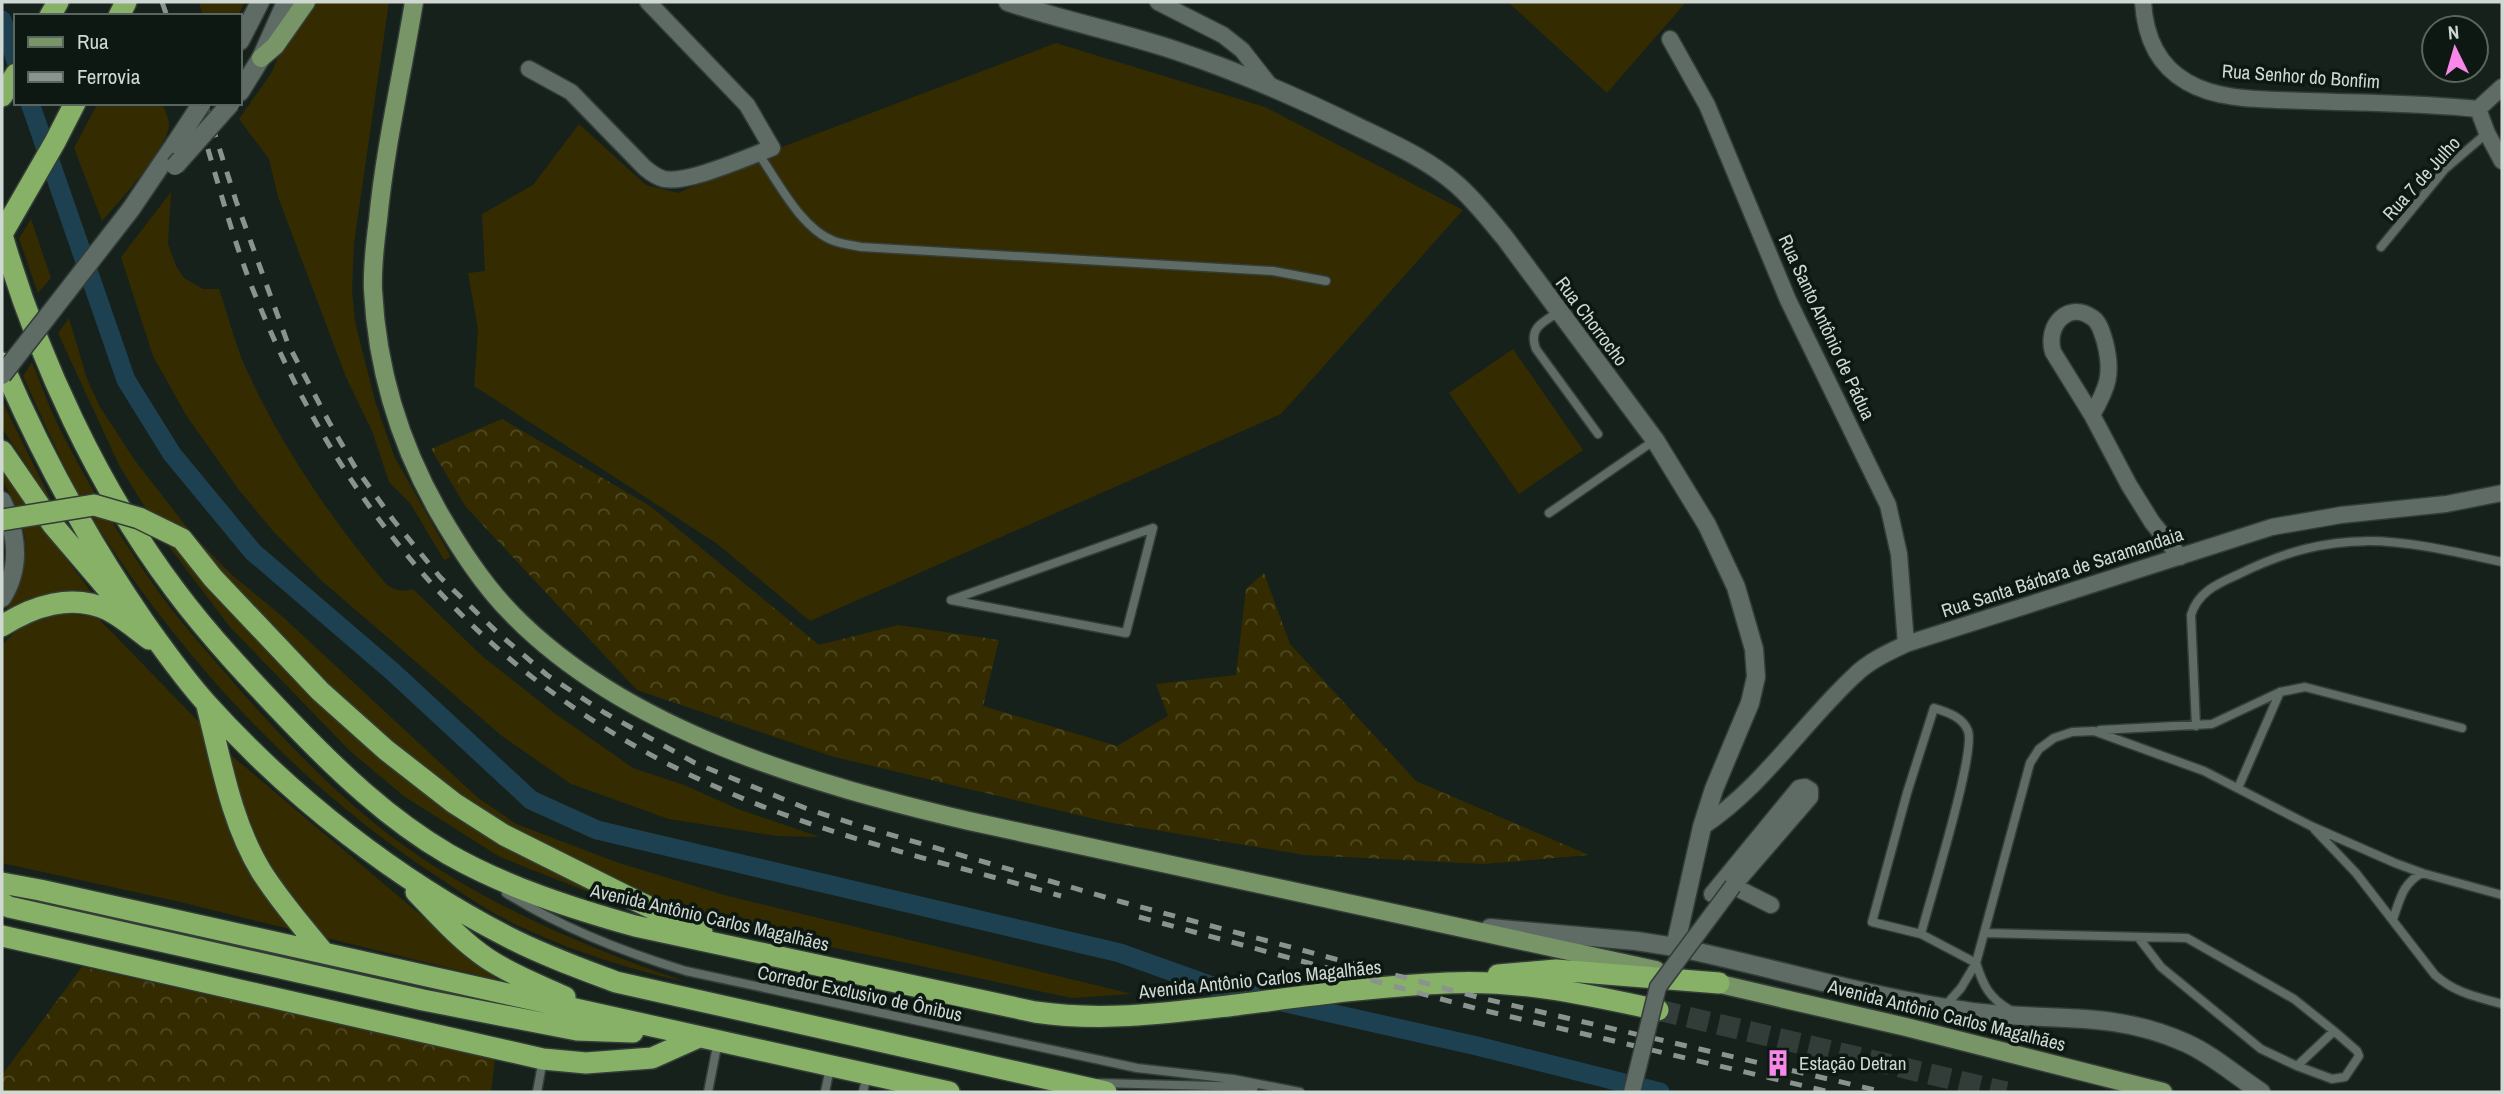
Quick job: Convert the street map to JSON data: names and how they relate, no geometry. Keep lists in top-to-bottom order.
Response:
{
  "streets": {
    "highway": ["Avenida Antônio Carlos Magalhães"],
    "street": [
      "Rua Senhor do Bonfim",
      "Rua Chorrocho",
      "Rua Santo Antônio de Pádua",
      "Rua Santa Bárbara de Saramandaia"
    ],
    "lane": ["Rua 7 de Julho", "Corredor Exclusivo de Ônibus"]
  },
  "crossings": [
    ["Rua Chorrocho", "Rua Santa Bárbara de Saramandaia"],
    ["Rua Santo Antônio de Pádua", "Rua Santa Bárbara de Saramandaia"],
    ["Avenida Antônio Carlos Magalhães", "Corredor Exclusivo de Ônibus"]
  ],
  "places": {
    "building": ["Estação Detran"]
  },
  "legend": ["Rua", "Ferrovia"],
  "north": "top"
}
